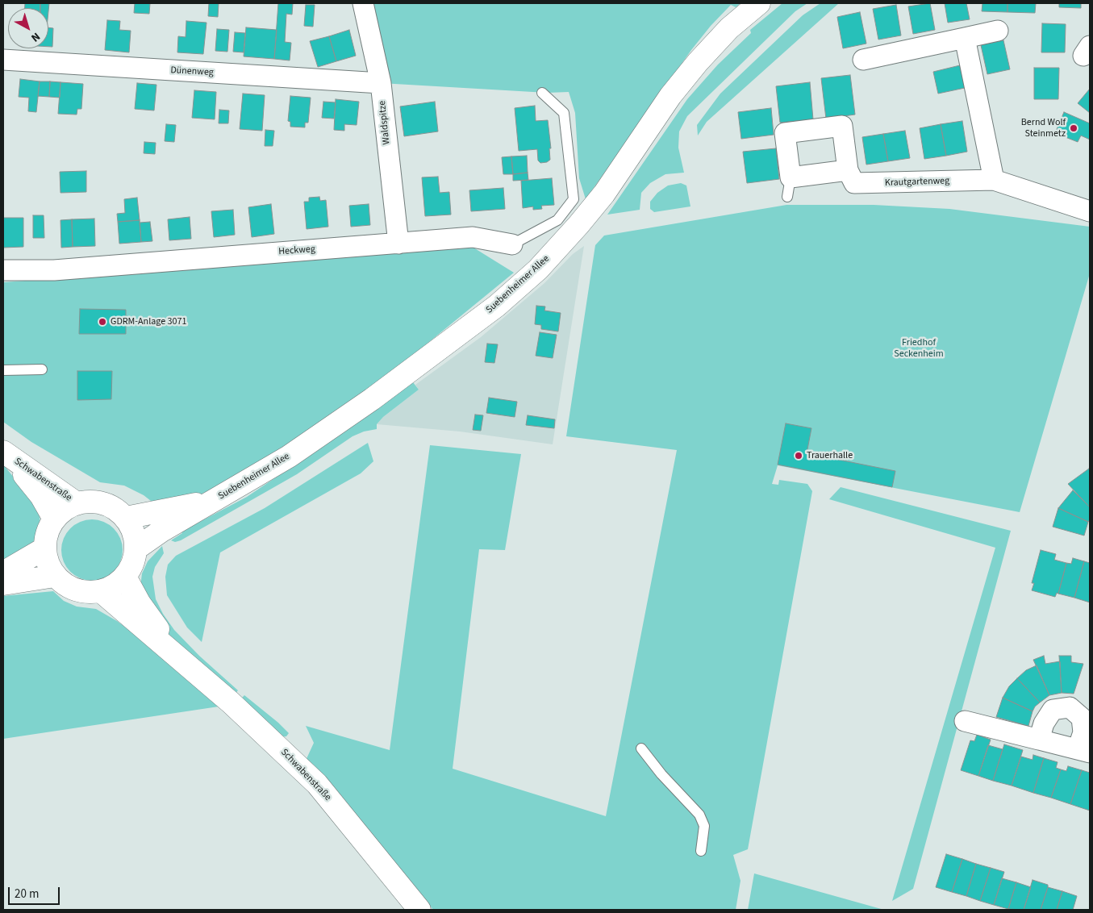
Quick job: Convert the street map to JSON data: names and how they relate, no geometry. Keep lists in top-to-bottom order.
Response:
{
  "streets": {
    "main road": ["Suebenheimer Allee", "Schwabenstraße"],
    "street": [
      "Dünenweg",
      "Waldspitze",
      "Krautgartenweg",
      "Heckweg"
    ]
  },
  "crossings": [
    ["Dünenweg", "Waldspitze"],
    ["Waldspitze", "Heckweg"],
    ["Suebenheimer Allee", "Schwabenstraße"]
  ],
  "parks": ["Friedhof Seckenheim"],
  "places": ["Bernd Wolf Steinmetz", "GDRM-Anlage 3071", "Trauerhalle"],
  "scale_bar": "20 m",
  "north": "bottom right"
}
